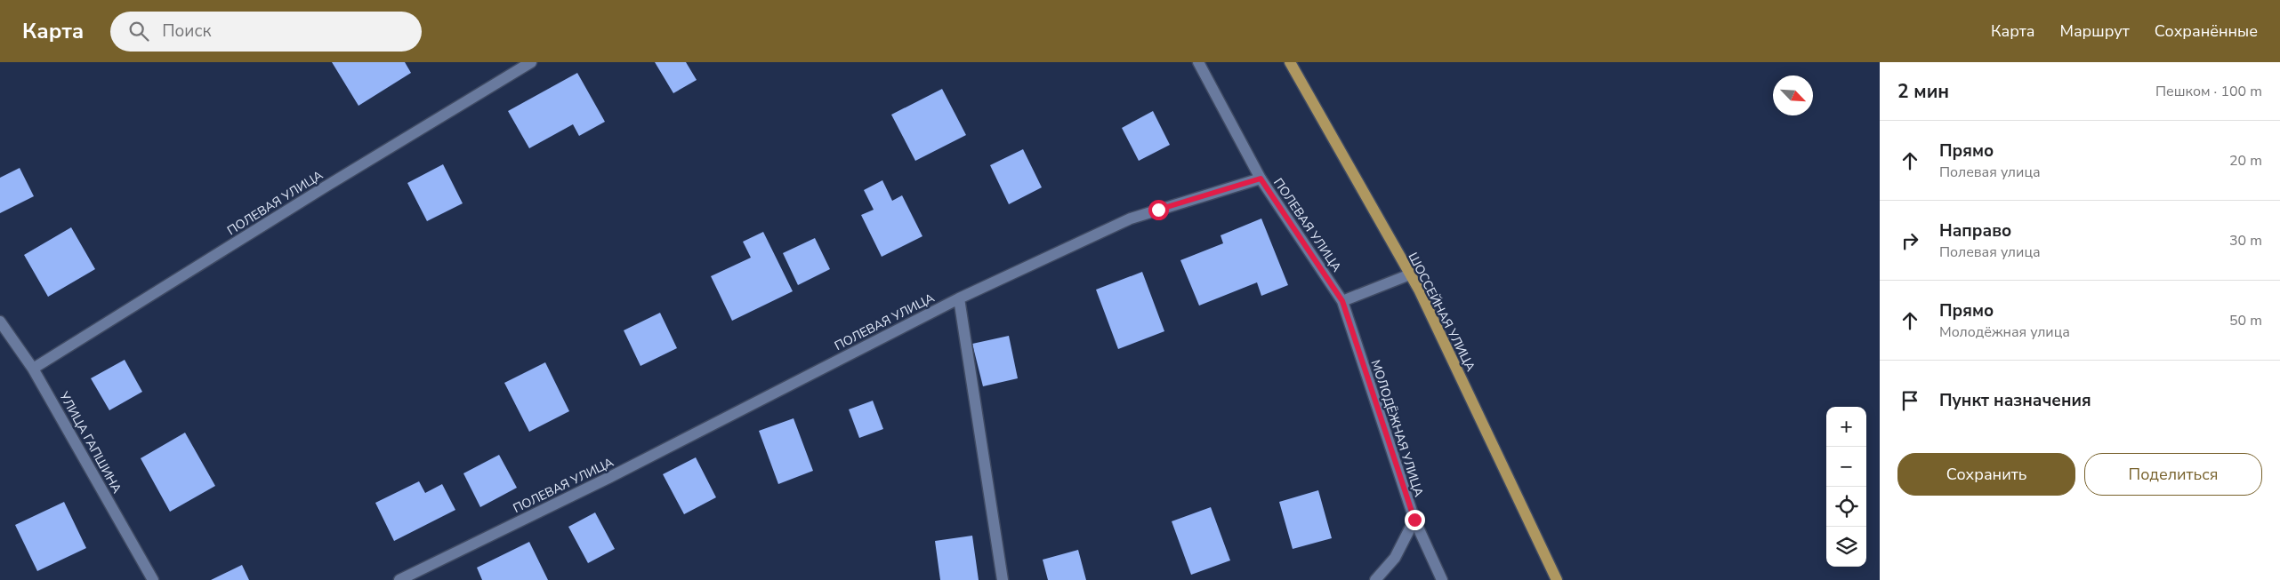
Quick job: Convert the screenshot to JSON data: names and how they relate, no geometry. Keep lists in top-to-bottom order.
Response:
{
  "streets": {
    "main road": ["ШОССЕЙНАЯ УЛИЦА"],
    "street": ["ПОЛЕВАЯ УЛИЦА", "МОЛОДЁЖНАЯ УЛИЦА", "УЛИЦА ГАПШИНА"]
  },
  "crossings": [
    ["ПОЛЕВАЯ УЛИЦА", "МОЛОДЁЖНАЯ УЛИЦА"],
    ["ПОЛЕВАЯ УЛИЦА", "УЛИЦА ГАПШИНА"]
  ],
  "north": "bottom right",
  "page": {
    "header": "Карта",
    "search": "Поиск",
    "nav": ["Карта", "Маршрут", "Сохранённые"],
    "heading": ["2 мин", "Пешком · 100 m"],
    "list": [
      ["Прямо", "Полевая улица", "20 m"],
      ["Направо", "Полевая улица", "30 m"],
      ["Прямо", "Молодёжная улица", "50 m"],
      "Пункт назначения"
    ],
    "map_buttons": ["+", "−"],
    "buttons": ["Сохранить", "Поделиться"]
  }
}
